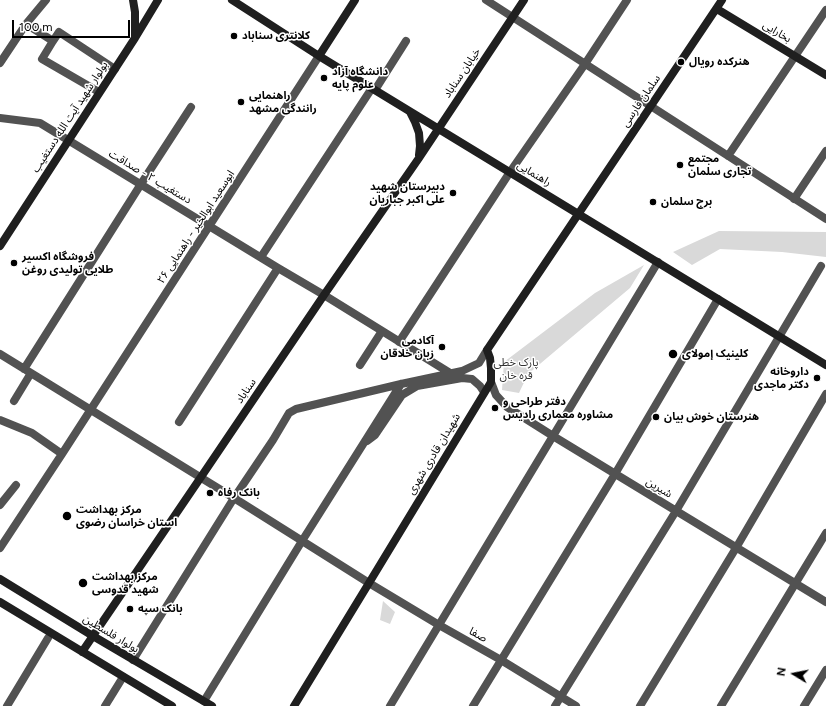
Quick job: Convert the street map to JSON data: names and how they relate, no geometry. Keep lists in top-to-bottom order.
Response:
{
  "streets": {
    "main road": [
      "بخارایی",
      "خیابان سناباد",
      "سلمان فارسی",
      "بولوار شهید آیت الله دستغیب",
      "راهنمایی",
      "سناباد",
      "شهیدان قادری شهری",
      "بولوار فلسطین"
    ],
    "street": [
      "دستغیب ۲ - صداقت",
      "ابوسعید ابوالخیر - راهنمایی ۲۶",
      "شیرین",
      "صفا"
    ]
  },
  "crossings": [
    ["بخارایی", "سلمان فارسی"],
    ["خیابان سناباد", "راهنمایی"],
    ["خیابان سناباد", "سناباد"],
    ["سلمان فارسی", "راهنمایی"],
    ["بولوار شهید آیت الله دستغیب", "دستغیب ۲ - صداقت"],
    ["راهنمایی", "ابوسعید ابوالخیر - راهنمایی ۲۶"],
    ["دستغیب ۲ - صداقت", "ابوسعید ابوالخیر - راهنمایی ۲۶"],
    ["دستغیب ۲ - صداقت", "سناباد"],
    ["ابوسعید ابوالخیر - راهنمایی ۲۶", "صفا"],
    ["سناباد", "بولوار فلسطین"],
    ["سناباد", "صفا"],
    ["شهیدان قادری شهری", "شیرین"],
    ["شهیدان قادری شهری", "صفا"]
  ],
  "parks": ["پارک خطی قره خان"],
  "places": [
    "کلانتری سناباد",
    "هنرکده رویال",
    "دانشگاه آزاد علوم پایه",
    "راهنمایی رانندگی مشهد",
    "مجتمع تجاری سلمان",
    "دبیرستان شهید علی اکبر جباریان",
    "برج سلمان",
    "فروشگاه اکسیر طلایی تولیدی روغن",
    "آکادمی زبان خلاقان",
    "کلینیک إمولای",
    "داروخانه دکتر ماجدی",
    "دفتر طراحی و مشاوره معماری رادیس",
    "هنرستان خوش بیان",
    "بانک رفاه",
    "مرکز بهداشت استان خراسان رضوی",
    "مرکز بهداشت شهید قدوسی",
    "بانک سپه"
  ],
  "scale_bar": "100 m",
  "north": "left"
}
